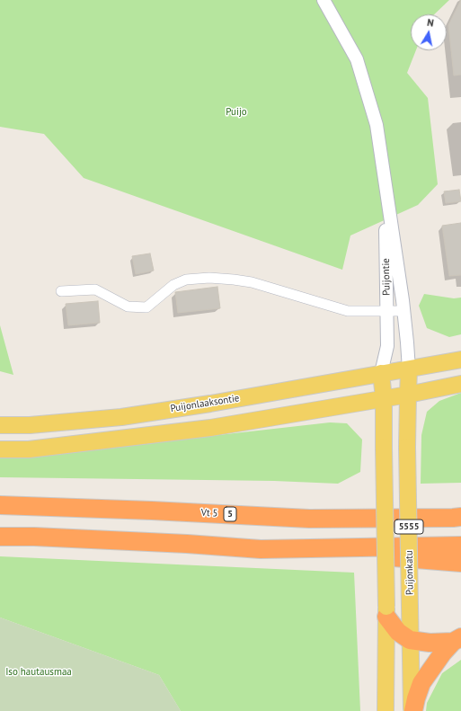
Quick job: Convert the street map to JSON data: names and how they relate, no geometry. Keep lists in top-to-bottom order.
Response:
{
  "streets": {
    "highway": ["Vt 5", "5"],
    "main road": ["Puijonlaaksontie", "5555", "Puijonkatu"],
    "street": ["Puijontie"]
  },
  "crossings": [
    ["Puijontie", "Puijonlaaksontie"],
    ["Puijontie", "5555"],
    ["Puijontie", "Puijonkatu"],
    ["Puijonlaaksontie", "5555"],
    ["Puijonlaaksontie", "Puijonkatu"]
  ],
  "parks": ["Puijo", "Iso hautausmaa"],
  "north": "top"
}
